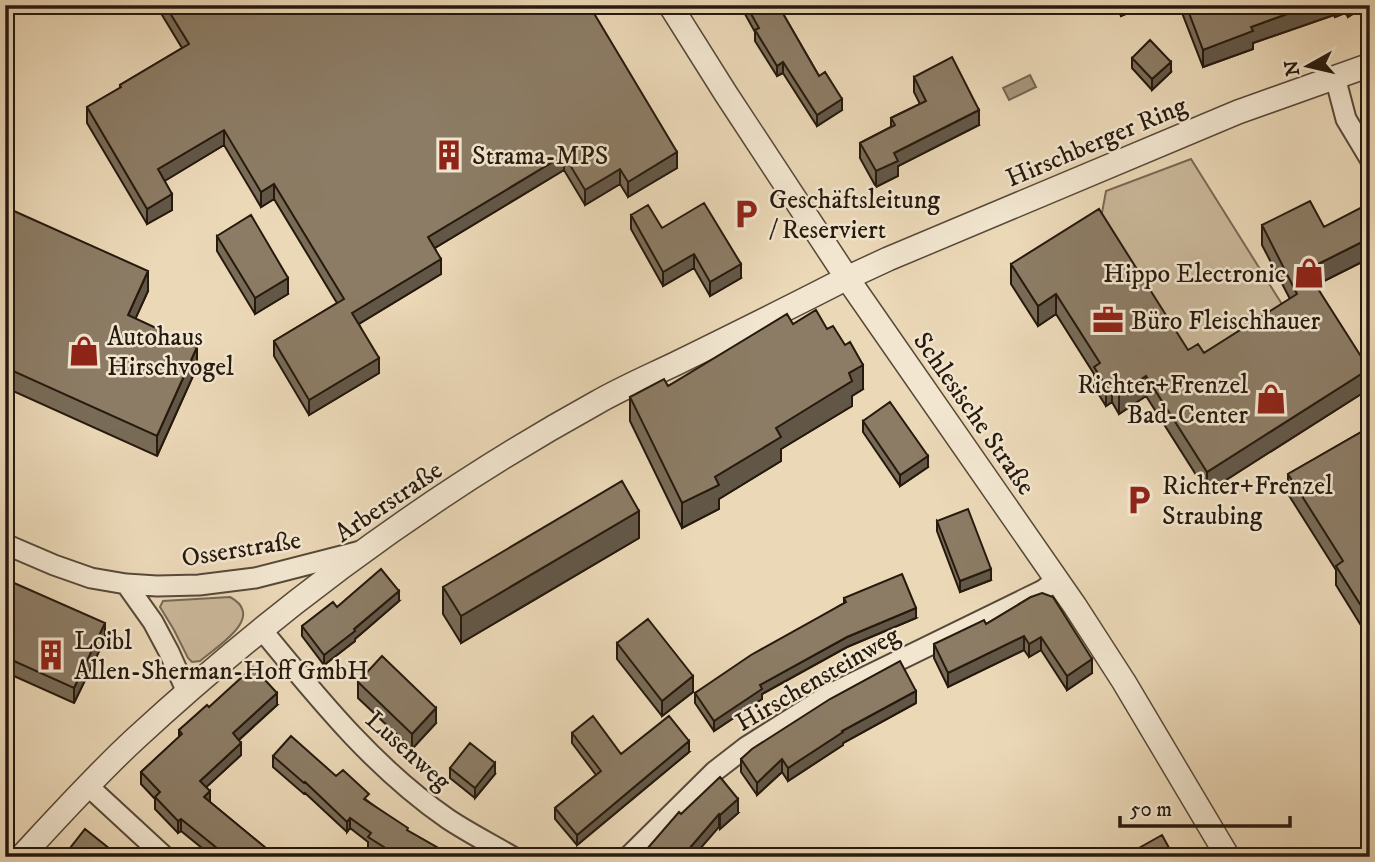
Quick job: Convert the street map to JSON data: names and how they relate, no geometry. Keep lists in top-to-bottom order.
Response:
{
  "streets": {
    "street": [
      "Hirschberger Ring",
      "Schlesische Straße",
      "Arberstraße",
      "Osserstraße",
      "Hirschensteinweg",
      "Lusenweg"
    ]
  },
  "crossings": [
    ["Hirschberger Ring", "Schlesische Straße"],
    ["Hirschberger Ring", "Arberstraße"],
    ["Schlesische Straße", "Arberstraße"],
    ["Schlesische Straße", "Hirschensteinweg"],
    ["Arberstraße", "Osserstraße"],
    ["Arberstraße", "Lusenweg"]
  ],
  "places": {
    "building": ["Strama-MPS", "Loibl Allen-Sherman-Hoff GmbH"],
    "parking": ["Geschäftsleitung / Reserviert", "Richter+Frenzel Straubing"],
    "shop": ["Hippo Electronic", "Autohaus Hirschvogel", "Richter+Frenzel Bad-Center"],
    "office": ["Büro Fleischhauer"]
  },
  "scale_bar": "50 m",
  "north": "left"
}
